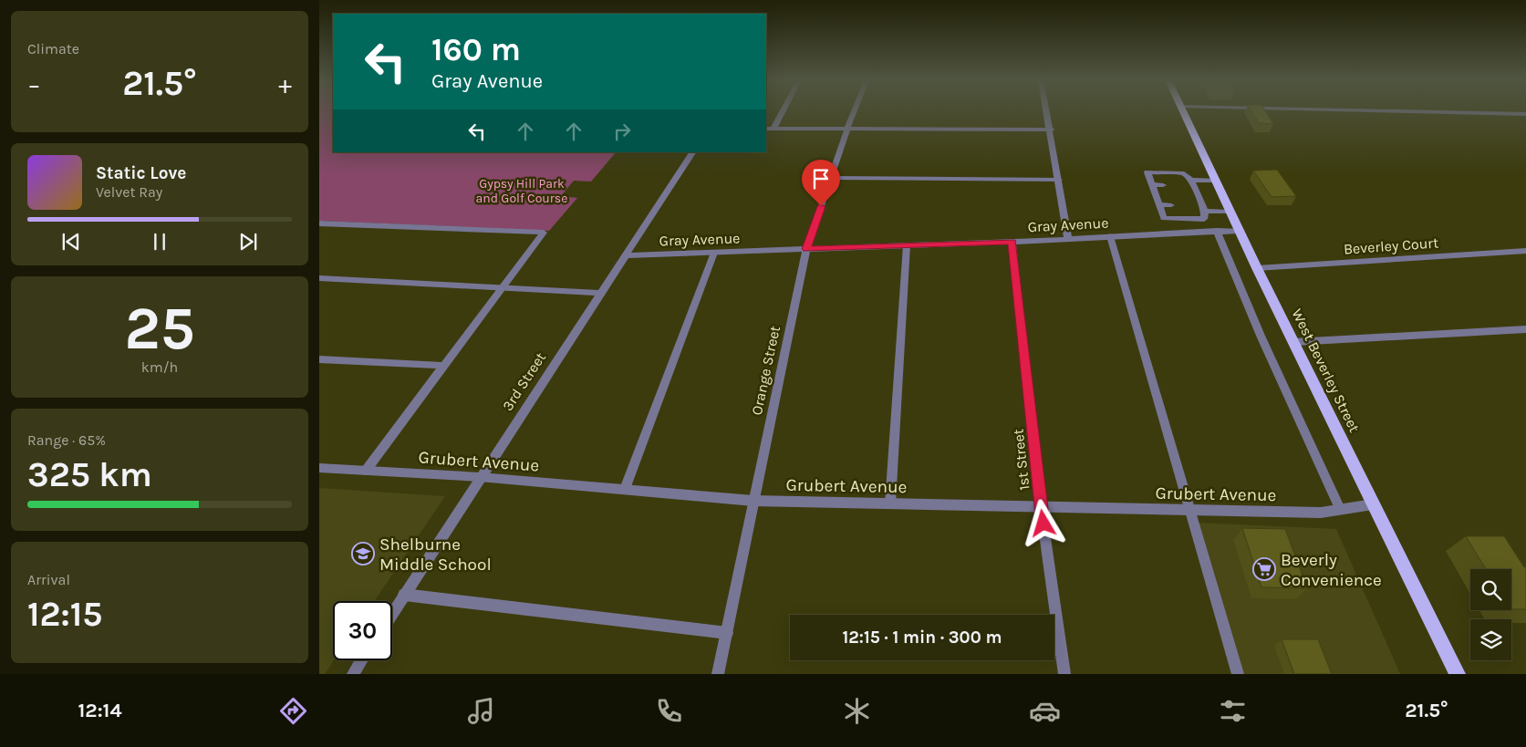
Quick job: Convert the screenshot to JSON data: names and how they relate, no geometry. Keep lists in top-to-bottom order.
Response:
{
  "streets": {
    "main road": ["West Beverley Street"],
    "street": [
      "Gray Avenue",
      "Beverley Court",
      "Orange Street",
      "3rd Street",
      "1st Street",
      "Grubert Avenue"
    ]
  },
  "crossings": [
    ["Gray Avenue", "Orange Street"],
    ["Gray Avenue", "West Beverley Street"],
    ["Gray Avenue", "3rd Street"],
    ["Gray Avenue", "1st Street"],
    ["Beverley Court", "West Beverley Street"],
    ["Orange Street", "Grubert Avenue"],
    ["West Beverley Street", "Grubert Avenue"],
    ["3rd Street", "Grubert Avenue"],
    ["1st Street", "Grubert Avenue"]
  ],
  "parks": ["Gypsy Hill Park and Golf Course"],
  "places": {
    "school or university": ["Shelburne Middle School"],
    "supermarket": ["Beverly Convenience"]
  },
  "page": {
    "tile": [
      "Climate",
      ["25", "km/h"],
      ["Range · 65%", "325 km"],
      ["Arrival", "12:15"]
    ],
    "turn": ["160 m", "Gray Avenue"],
    "heat": ["−", "21.5°", "+"],
    "song": ["Static Love", "Velvet Ray"],
    "limit": "30",
    "trip": "12:15 · 1 min · 300 m",
    "tabs": ["12:14", "21.5°"]
  }
}
